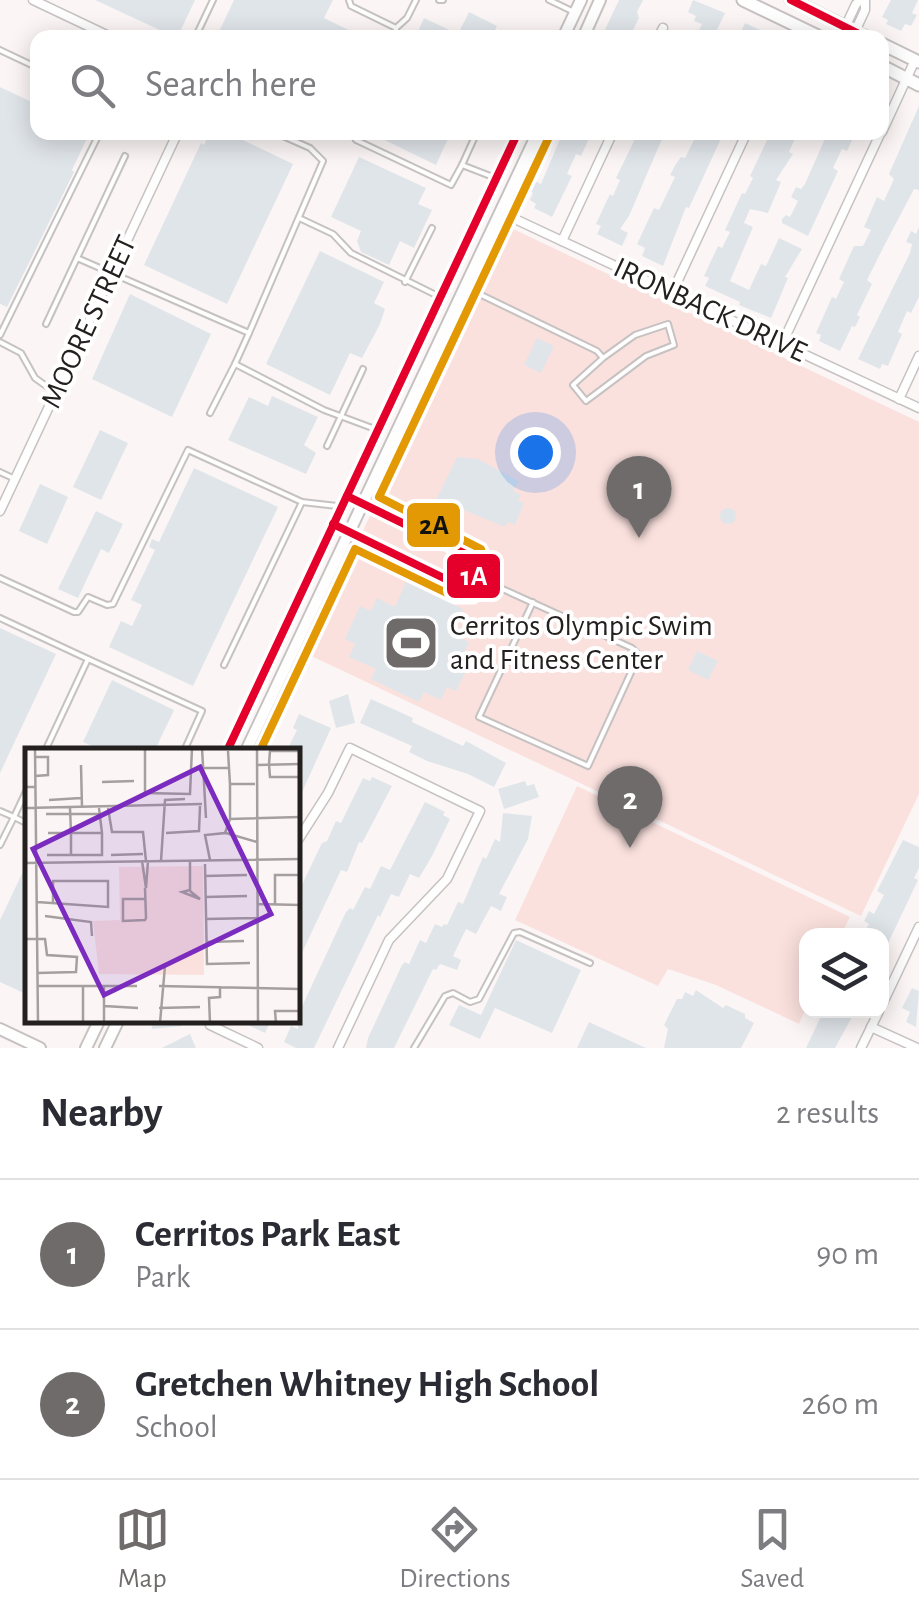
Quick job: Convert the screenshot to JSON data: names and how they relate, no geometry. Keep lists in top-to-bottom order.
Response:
{
  "streets": {
    "street": ["IRONBACK DRIVE", "MOORE STREET"]
  },
  "places": {
    "sports": ["Cerritos Olympic Swim and Fitness Center"]
  },
  "lines": ["transit line 1A", "transit line 2A"],
  "page": {
    "search": "Search here",
    "pins": ["1", "2"],
    "heading": ["Nearby", "2 results"],
    "list": [
      {
        "mark": "1",
        "name": "Cerritos Park East",
        "note": "Park",
        "value": "90 m"
      },
      {
        "mark": "2",
        "name": "Gretchen Whitney High School",
        "note": "School",
        "value": "260 m"
      }
    ],
    "nav": ["Map", "Directions", "Saved"]
  }
}
